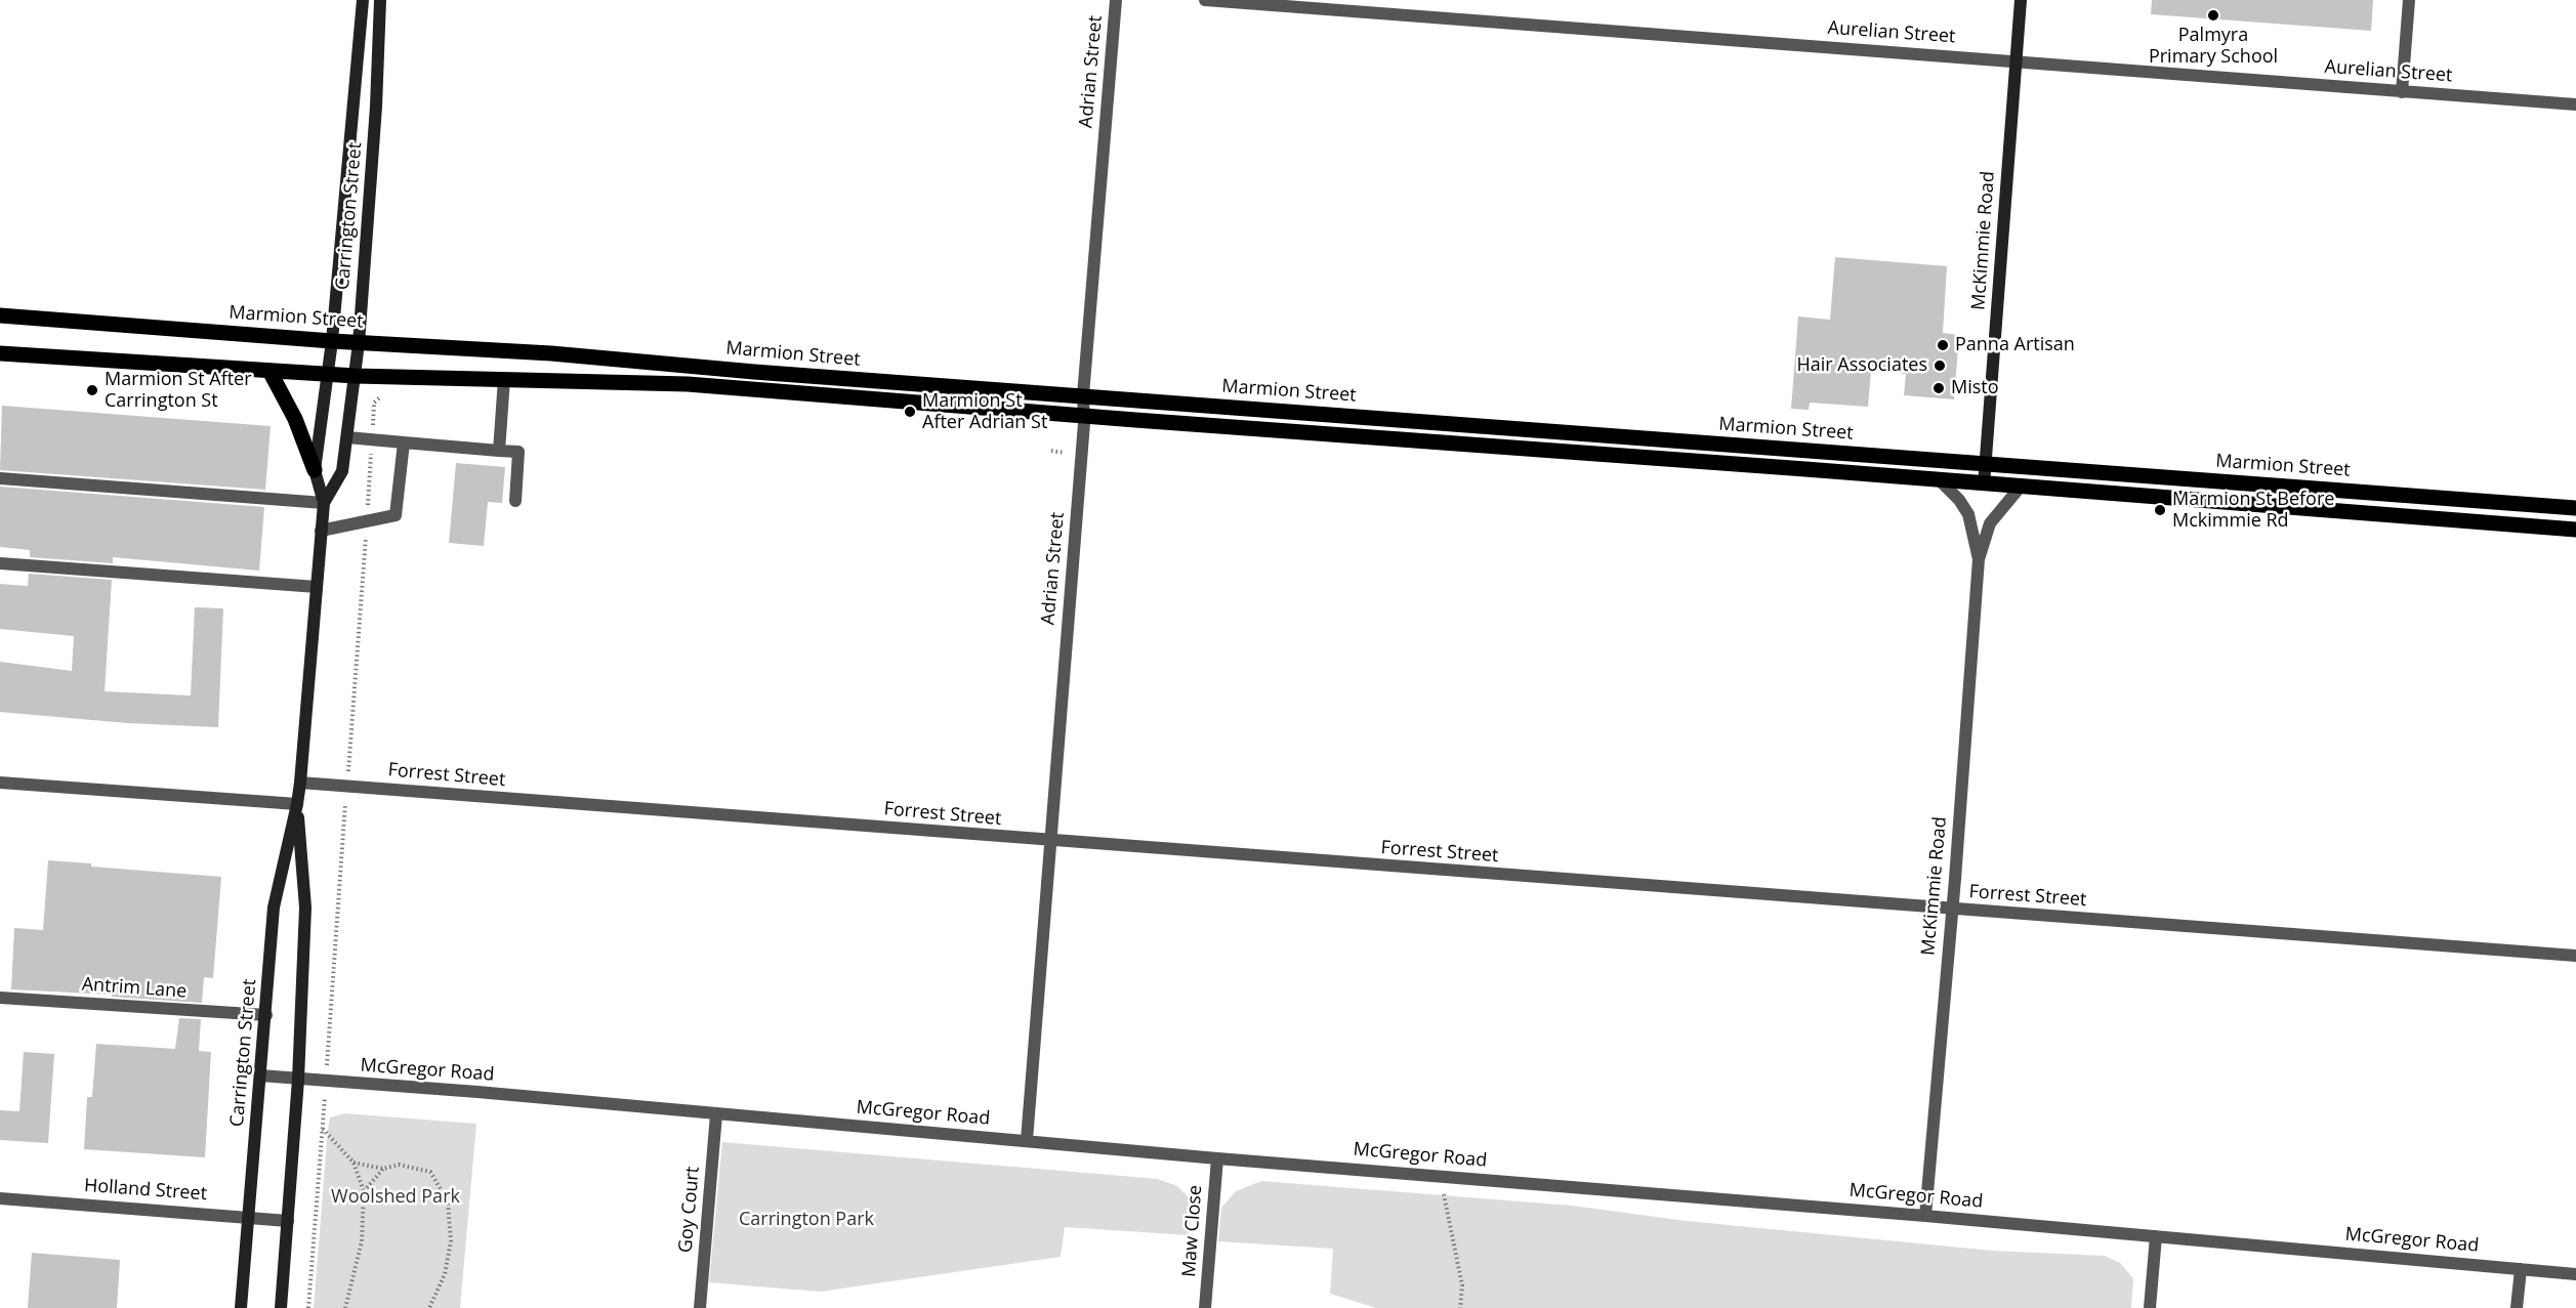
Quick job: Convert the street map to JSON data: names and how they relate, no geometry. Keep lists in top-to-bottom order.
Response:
{
  "streets": {
    "main road": ["Carrington Street", "McKimmie Road", "Marmion Street"],
    "street": [
      "Aurelian Street",
      "Adrian Street",
      "Forrest Street",
      "Antrim Lane",
      "McGregor Road",
      "Holland Street",
      "Goy Court",
      "Maw Close"
    ]
  },
  "crossings": [
    ["Aurelian Street", "McKimmie Road"],
    ["Adrian Street", "Marmion Street"],
    ["Adrian Street", "Forrest Street"],
    ["Adrian Street", "McGregor Road"],
    ["Carrington Street", "Marmion Street"],
    ["Carrington Street", "Forrest Street"],
    ["Carrington Street", "Antrim Lane"],
    ["Carrington Street", "McGregor Road"],
    ["Carrington Street", "Holland Street"],
    ["McKimmie Road", "Marmion Street"],
    ["McKimmie Road", "Forrest Street"],
    ["McKimmie Road", "McGregor Road"],
    ["McGregor Road", "Goy Court"],
    ["McGregor Road", "Maw Close"]
  ],
  "parks": ["Woolshed Park", "Carrington Park"],
  "places": [
    "Palmyra Primary School",
    "Panna Artisan",
    "Hair Associates",
    "Misto",
    "Marmion St After Carrington St",
    "Marmion St After Adrian St",
    "Marmion St Before Mckimmie Rd"
  ]
}
